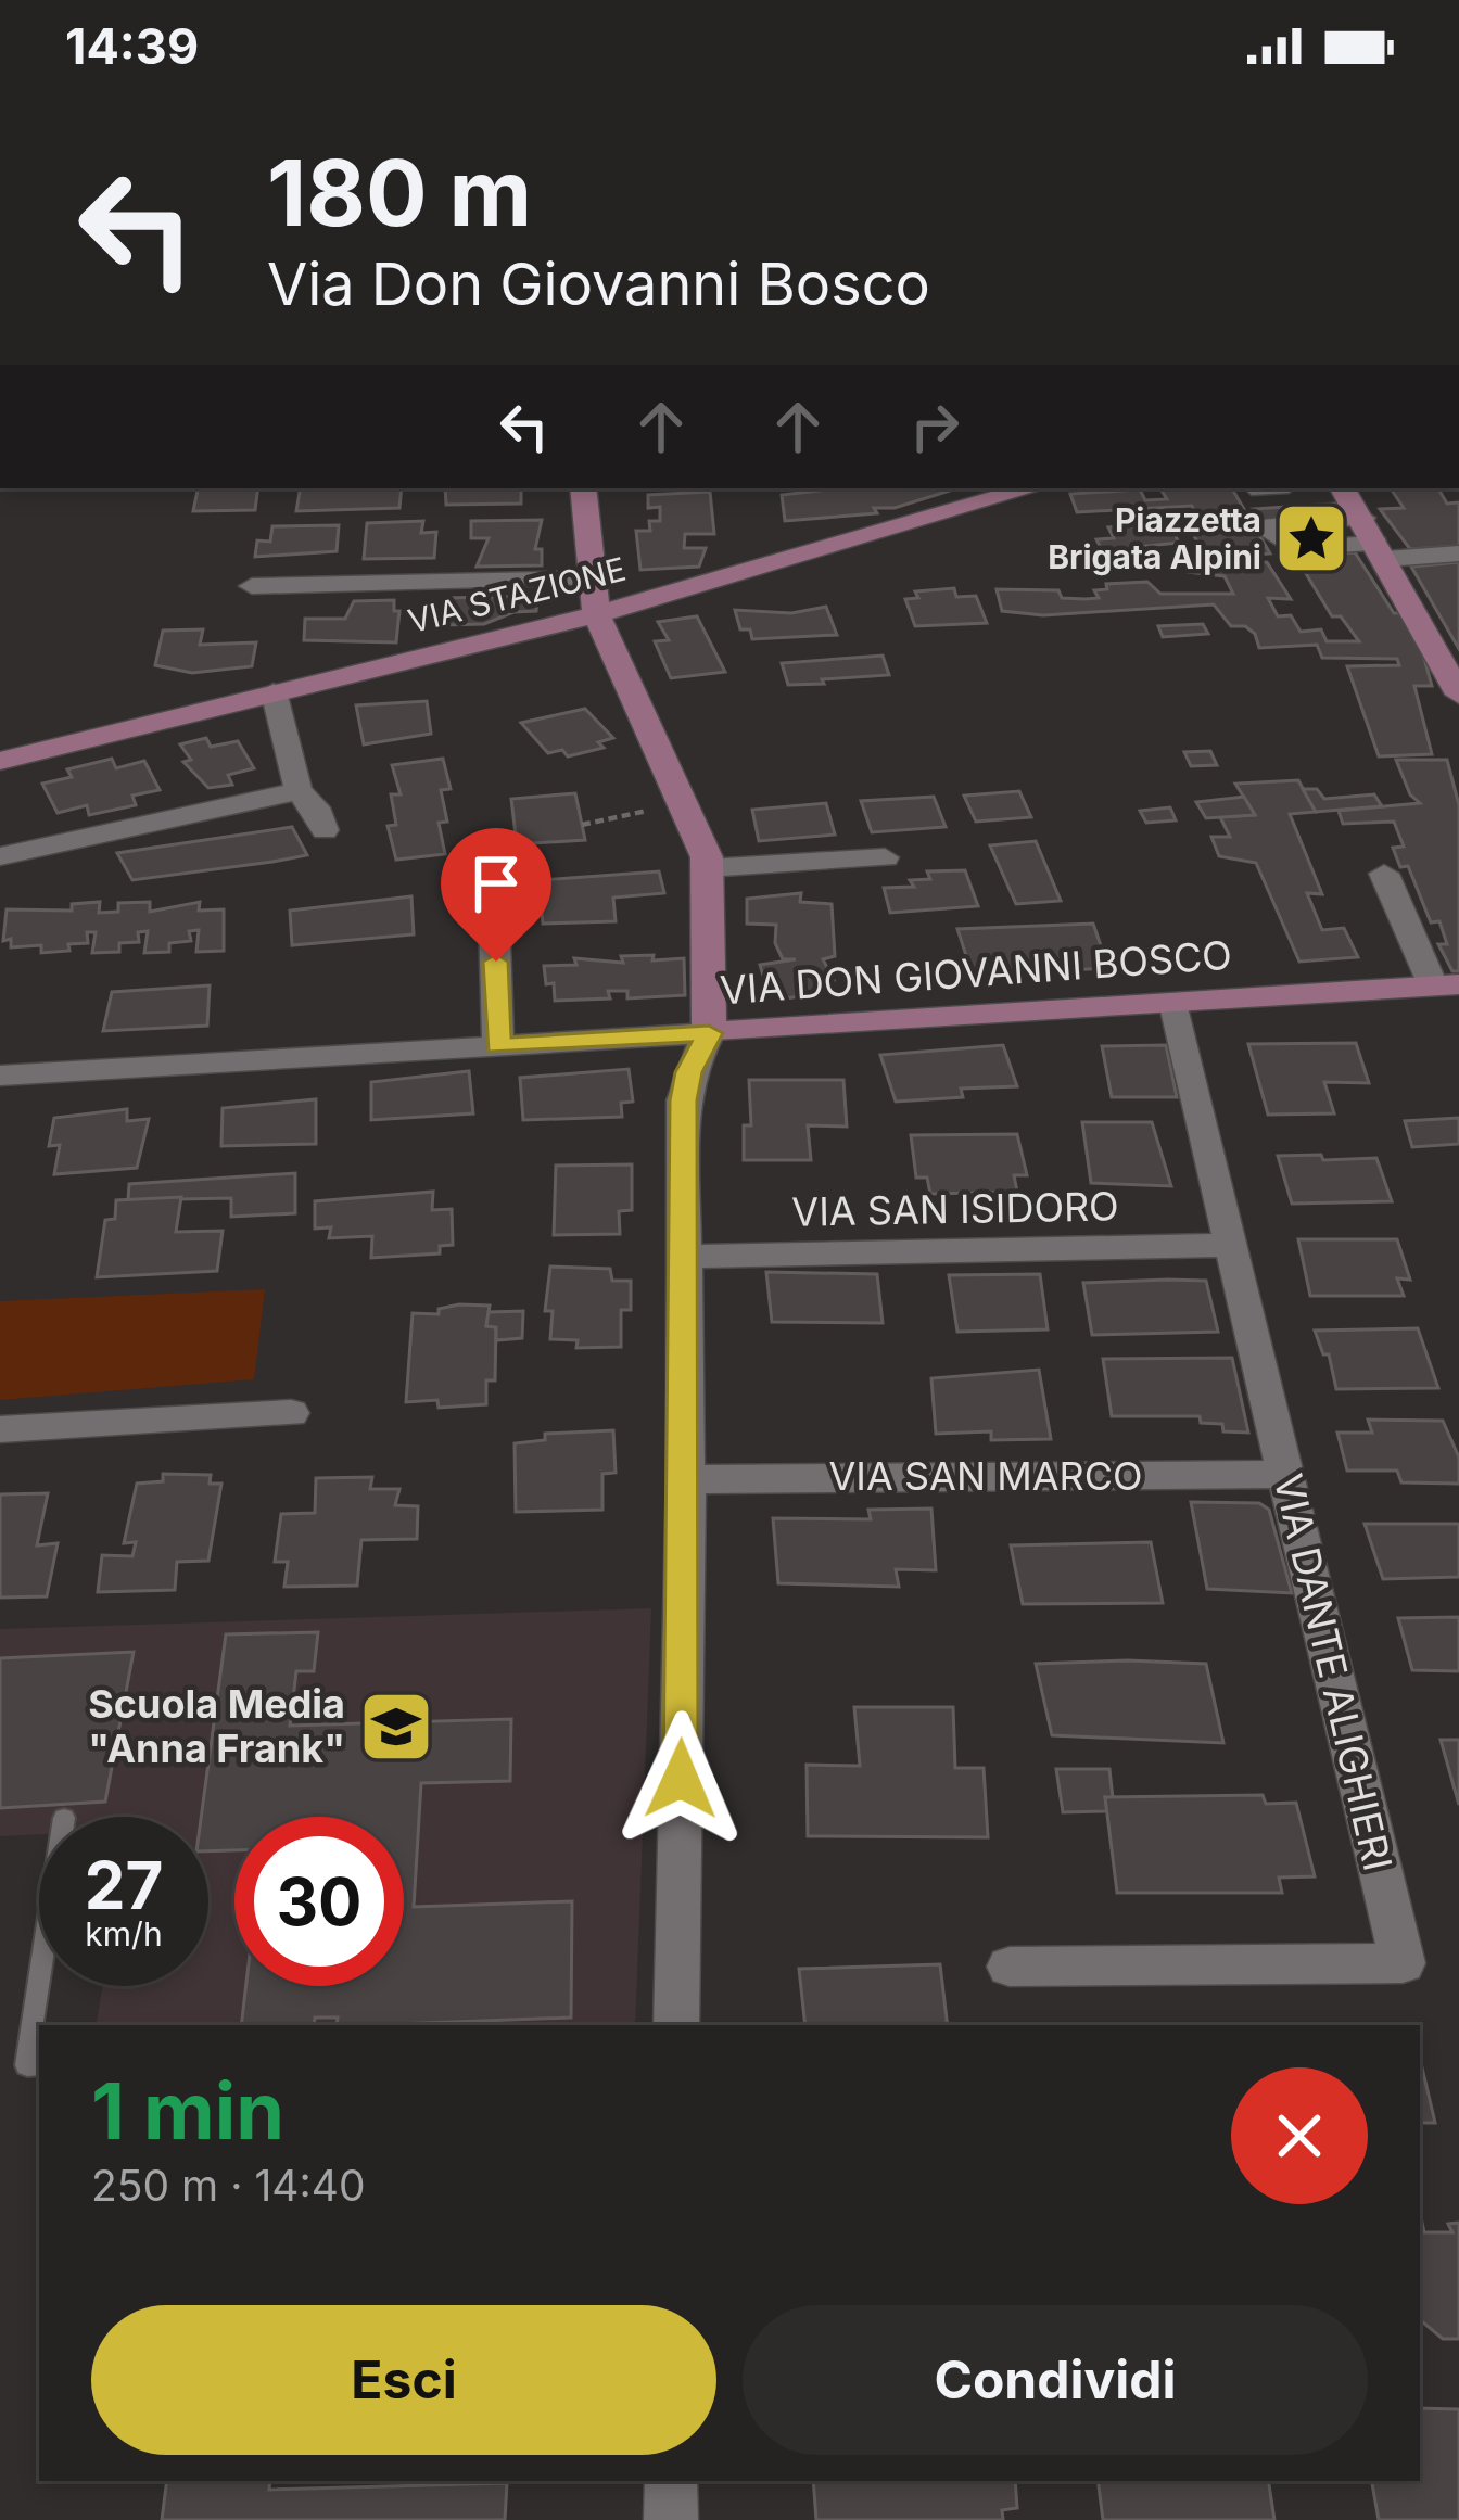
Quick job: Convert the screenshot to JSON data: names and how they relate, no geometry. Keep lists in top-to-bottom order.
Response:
{
  "streets": {
    "main road": ["VIA STAZIONE", "VIA DON GIOVANNI BOSCO"],
    "street": ["VIA SAN ISIDORO", "VIA SAN MARCO", "VIA DANTE ALIGHIERI"]
  },
  "crossings": [
    ["VIA DON GIOVANNI BOSCO", "VIA DANTE ALIGHIERI"],
    ["VIA SAN ISIDORO", "VIA DANTE ALIGHIERI"],
    ["VIA SAN MARCO", "VIA DANTE ALIGHIERI"]
  ],
  "places": {
    "place": ["Piazzetta Brigata Alpini"],
    "school or university": ["Scuola Media \"Anna Frank\""]
  },
  "page": {
    "status": "14:39",
    "turn": ["180 m", "Via Don Giovanni Bosco"],
    "speed": "27 km/h",
    "limit": "30",
    "heading": ["1 min", "250 m · 14:40"],
    "buttons": ["Esci", "Condividi"]
  }
}
